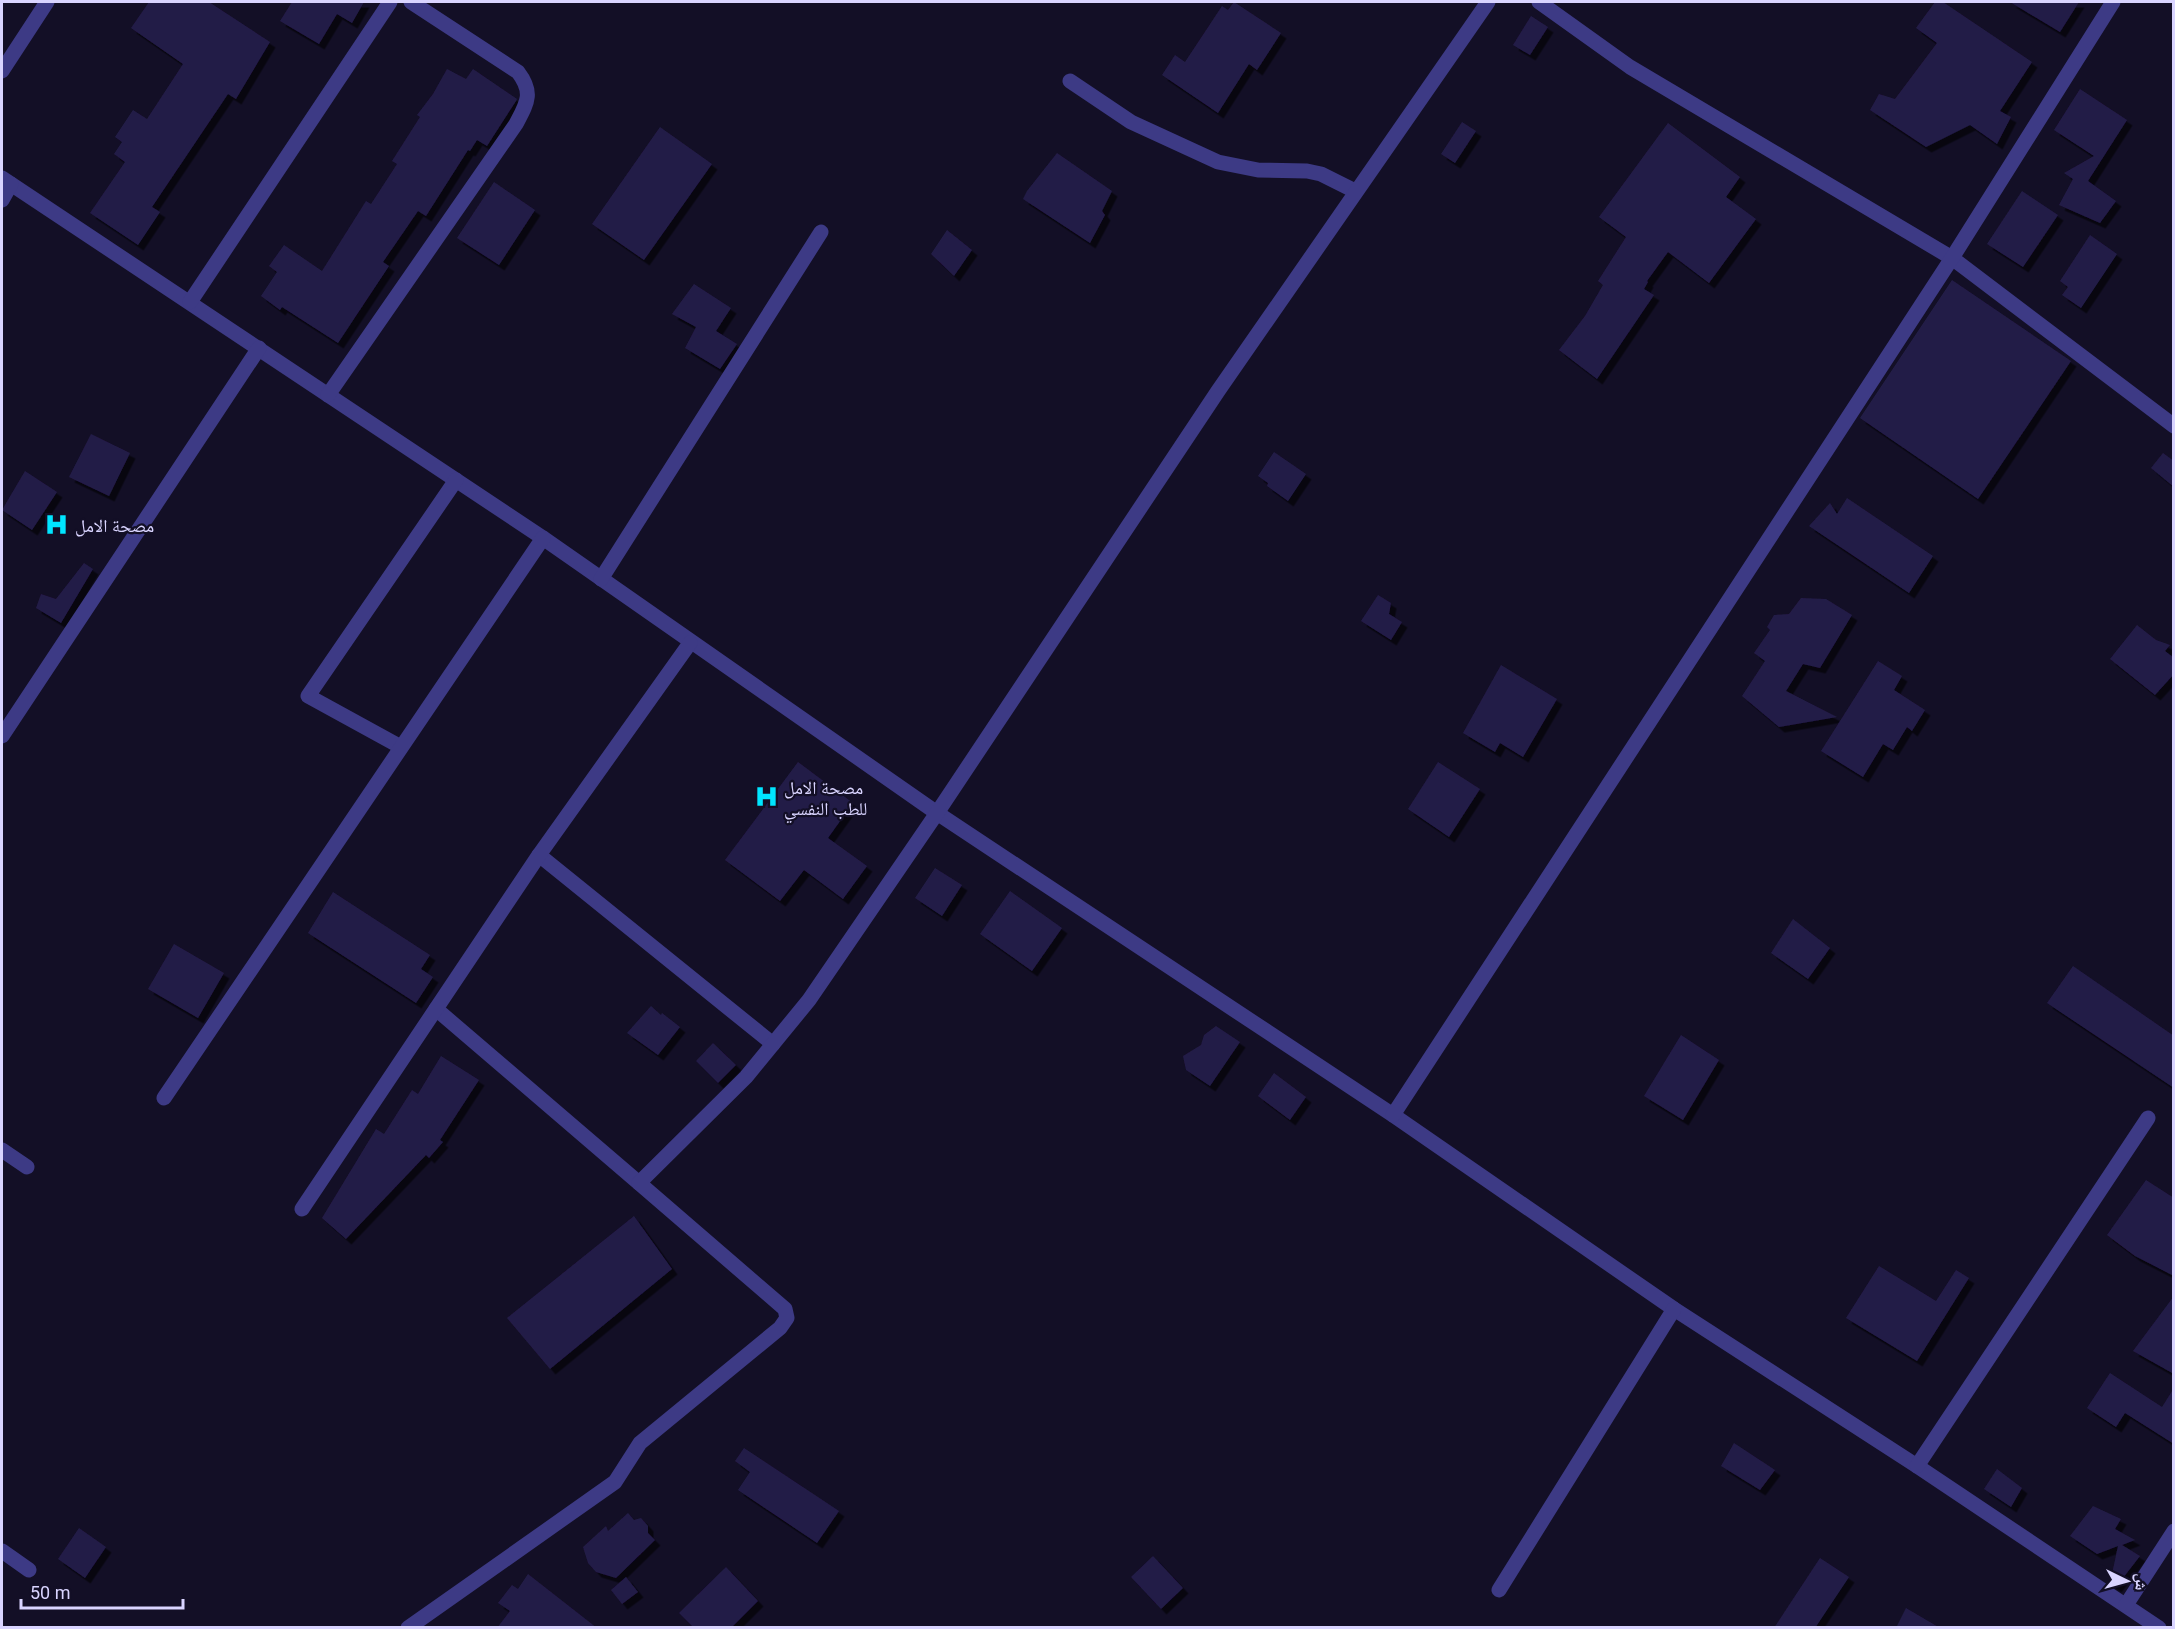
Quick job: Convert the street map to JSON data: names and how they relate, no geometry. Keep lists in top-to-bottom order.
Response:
{
  "places": {
    "hospital": ["مصحة الامل", "مصحة الامل للطب النفسي"]
  },
  "scale_bar": "50 m",
  "north": "right"
}
